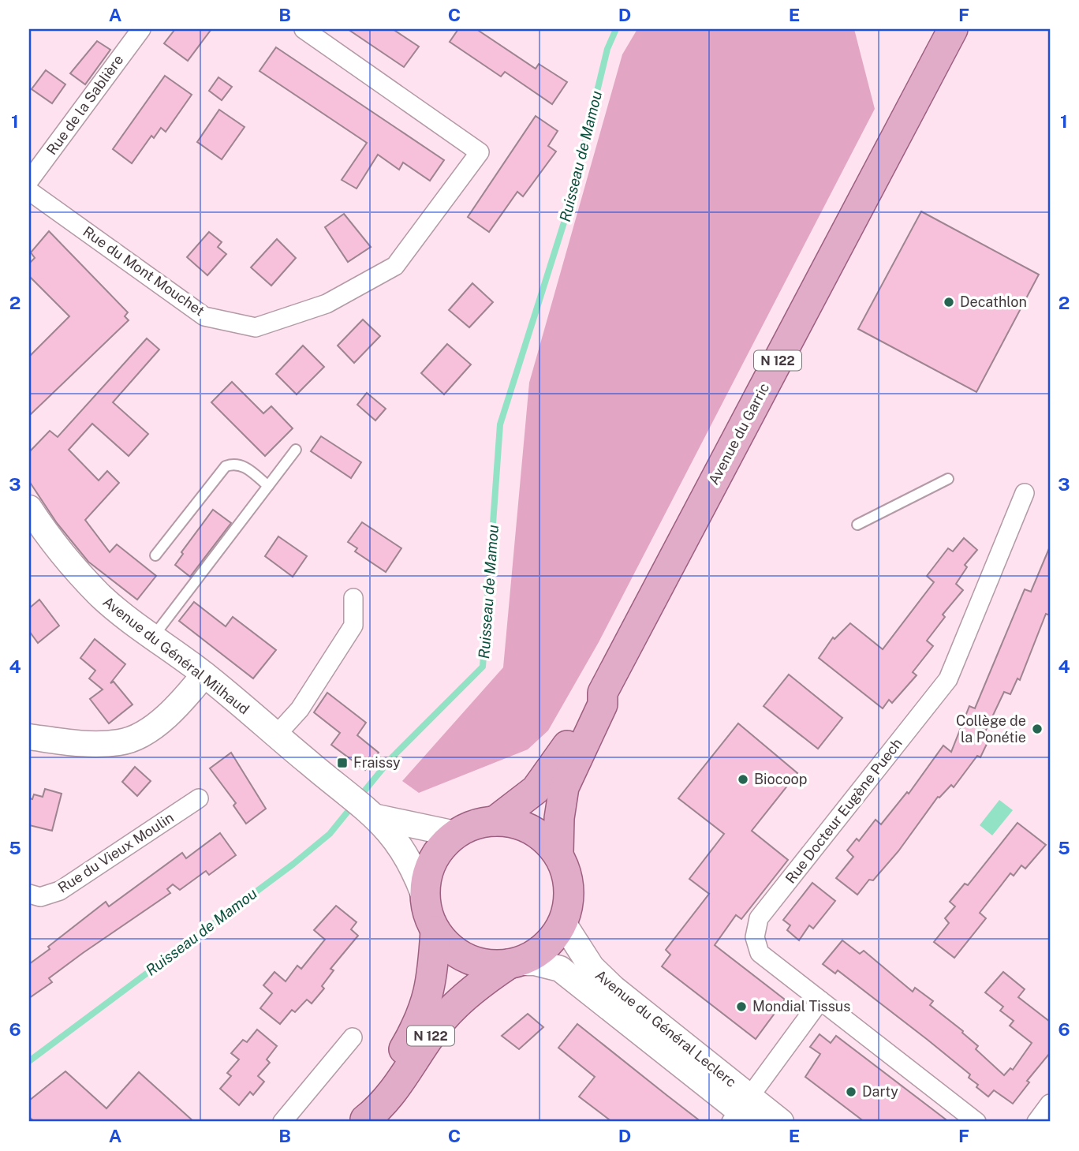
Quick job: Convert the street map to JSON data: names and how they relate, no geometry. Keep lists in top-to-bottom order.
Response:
{
  "streets": {
    "main road": ["N 122", "Avenue du Garric"],
    "street": [
      "Rue de la Sablière",
      "Rue du Mont Mouchet",
      "Avenue du Général Milhaud",
      "Rue Docteur Eugène Puech",
      "Rue du Vieux Moulin",
      "Avenue du Général Leclerc"
    ]
  },
  "crossings": [
    ["N 122", "Avenue du Garric"],
    ["N 122", "Avenue du Général Leclerc"],
    ["Avenue du Garric", "Avenue du Général Leclerc"]
  ],
  "water": ["Ruisseau de Mamou"],
  "places": {
    "other": [
      "Decathlon",
      "Collège de la Ponétie",
      "Biocoop",
      "Mondial Tissus",
      "Darty"
    ],
    "transit": ["Fraissy"]
  },
  "grid": {
    "columns": [
      "A",
      "B",
      "C",
      "D",
      "E",
      "F"
    ],
    "rows": [
      "1",
      "2",
      "3",
      "4",
      "5",
      "6"
    ]
  }
}
